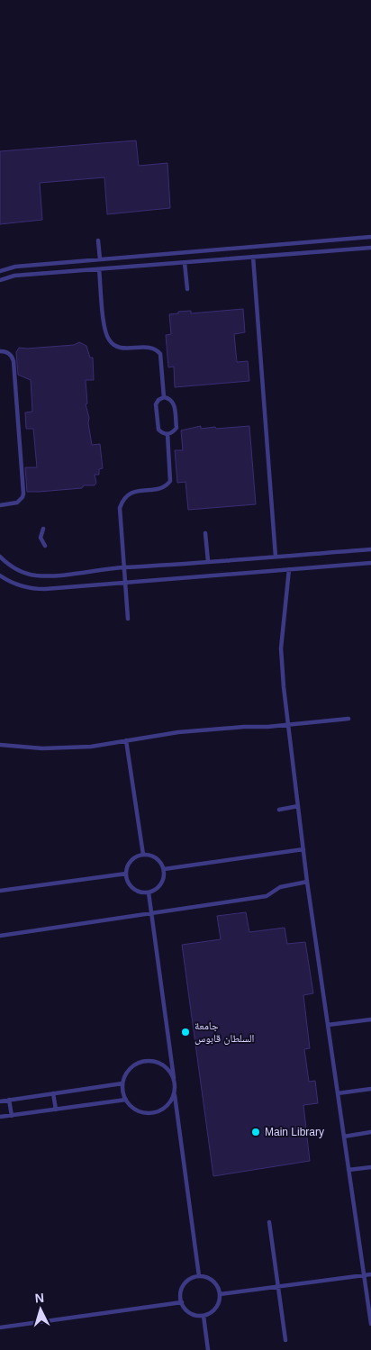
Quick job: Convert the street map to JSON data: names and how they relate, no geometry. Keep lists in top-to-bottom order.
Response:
{
  "places": ["جامعة السلطان قابوس", "Main Library"],
  "north": "top"
}
